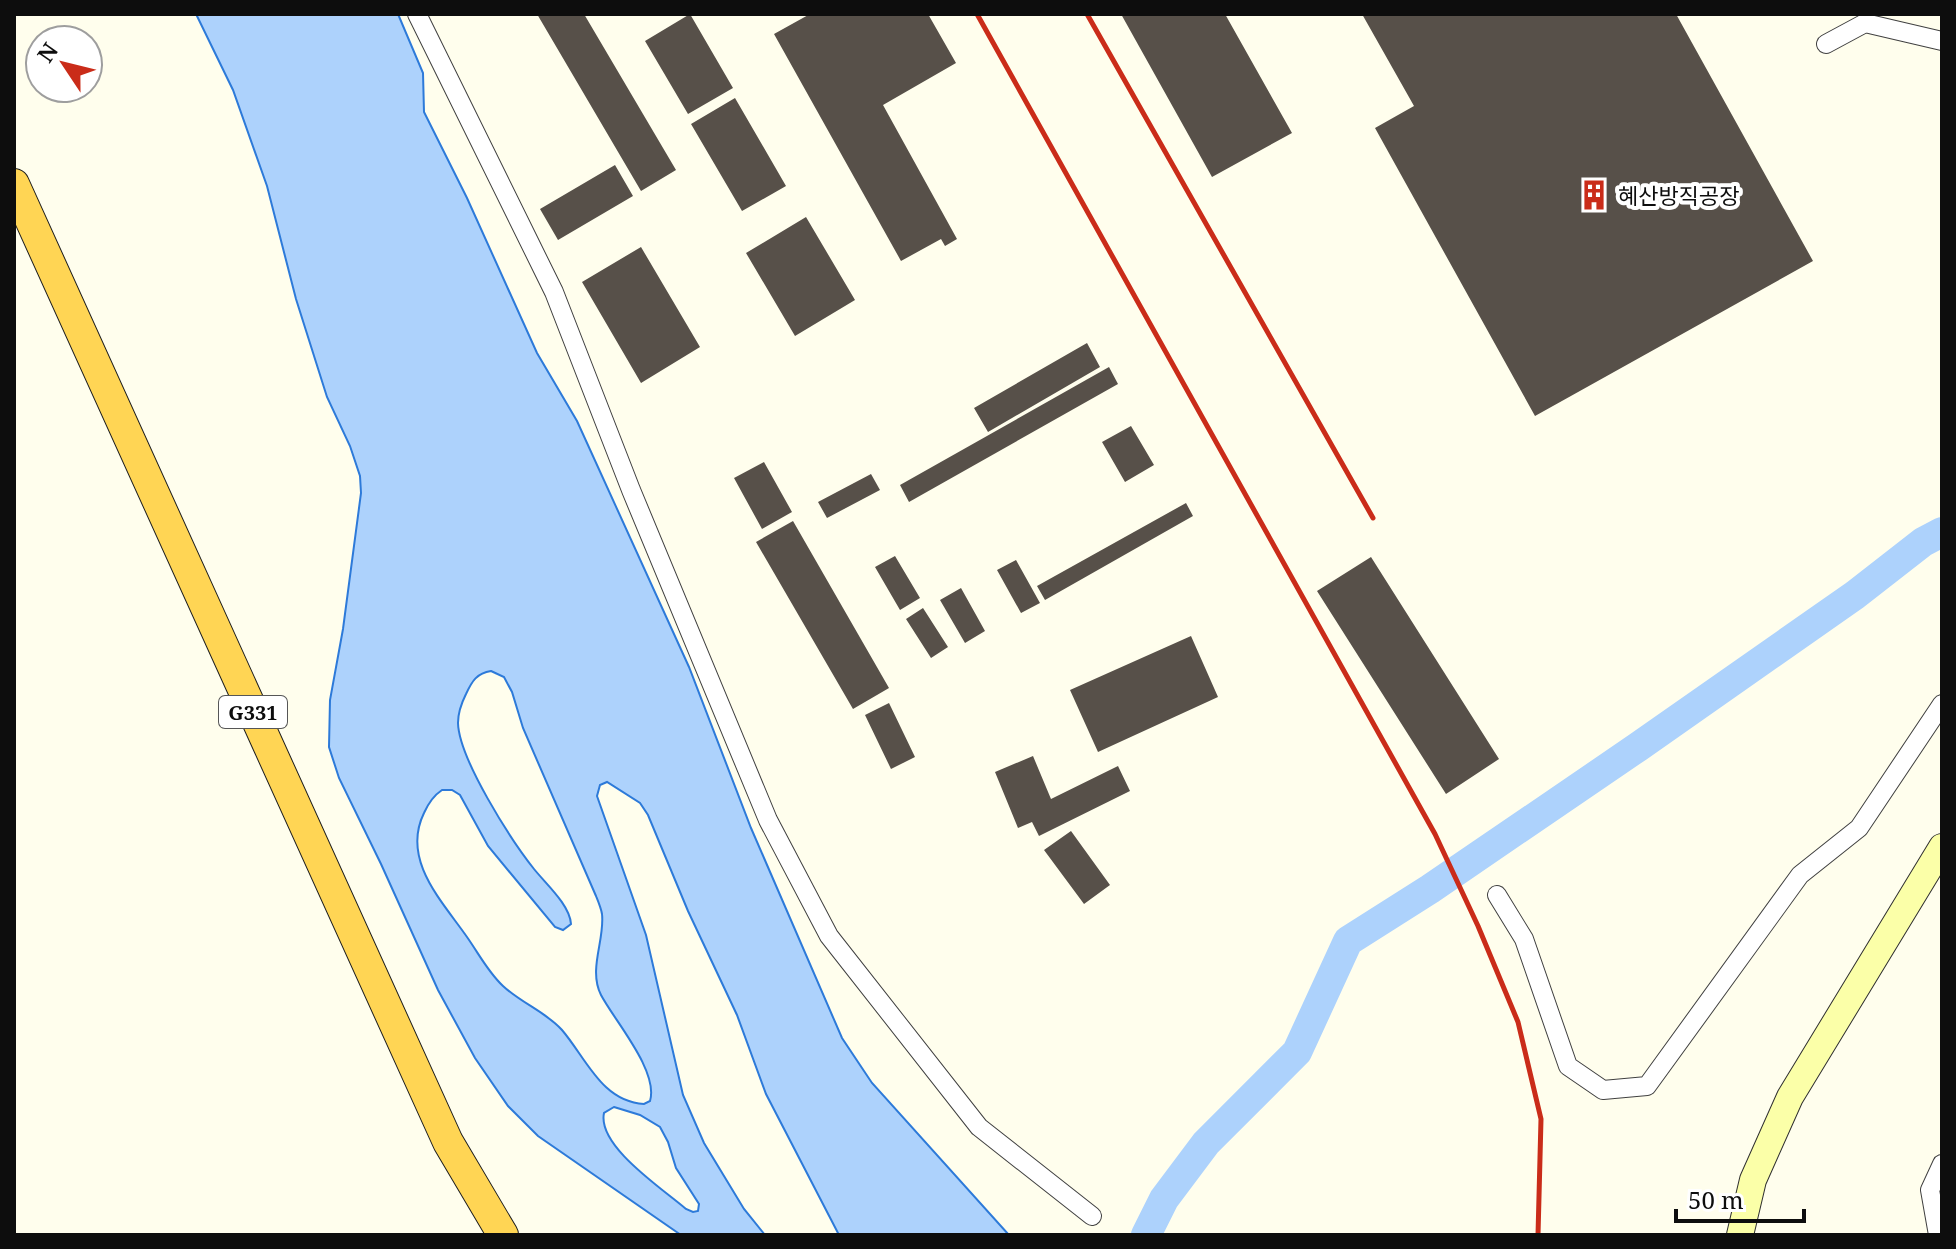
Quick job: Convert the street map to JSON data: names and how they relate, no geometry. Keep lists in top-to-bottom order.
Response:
{
  "streets": {
    "highway": ["G331"]
  },
  "places": {
    "building": ["혜산방직공장"]
  },
  "scale_bar": "50 m",
  "north": "top left"
}
